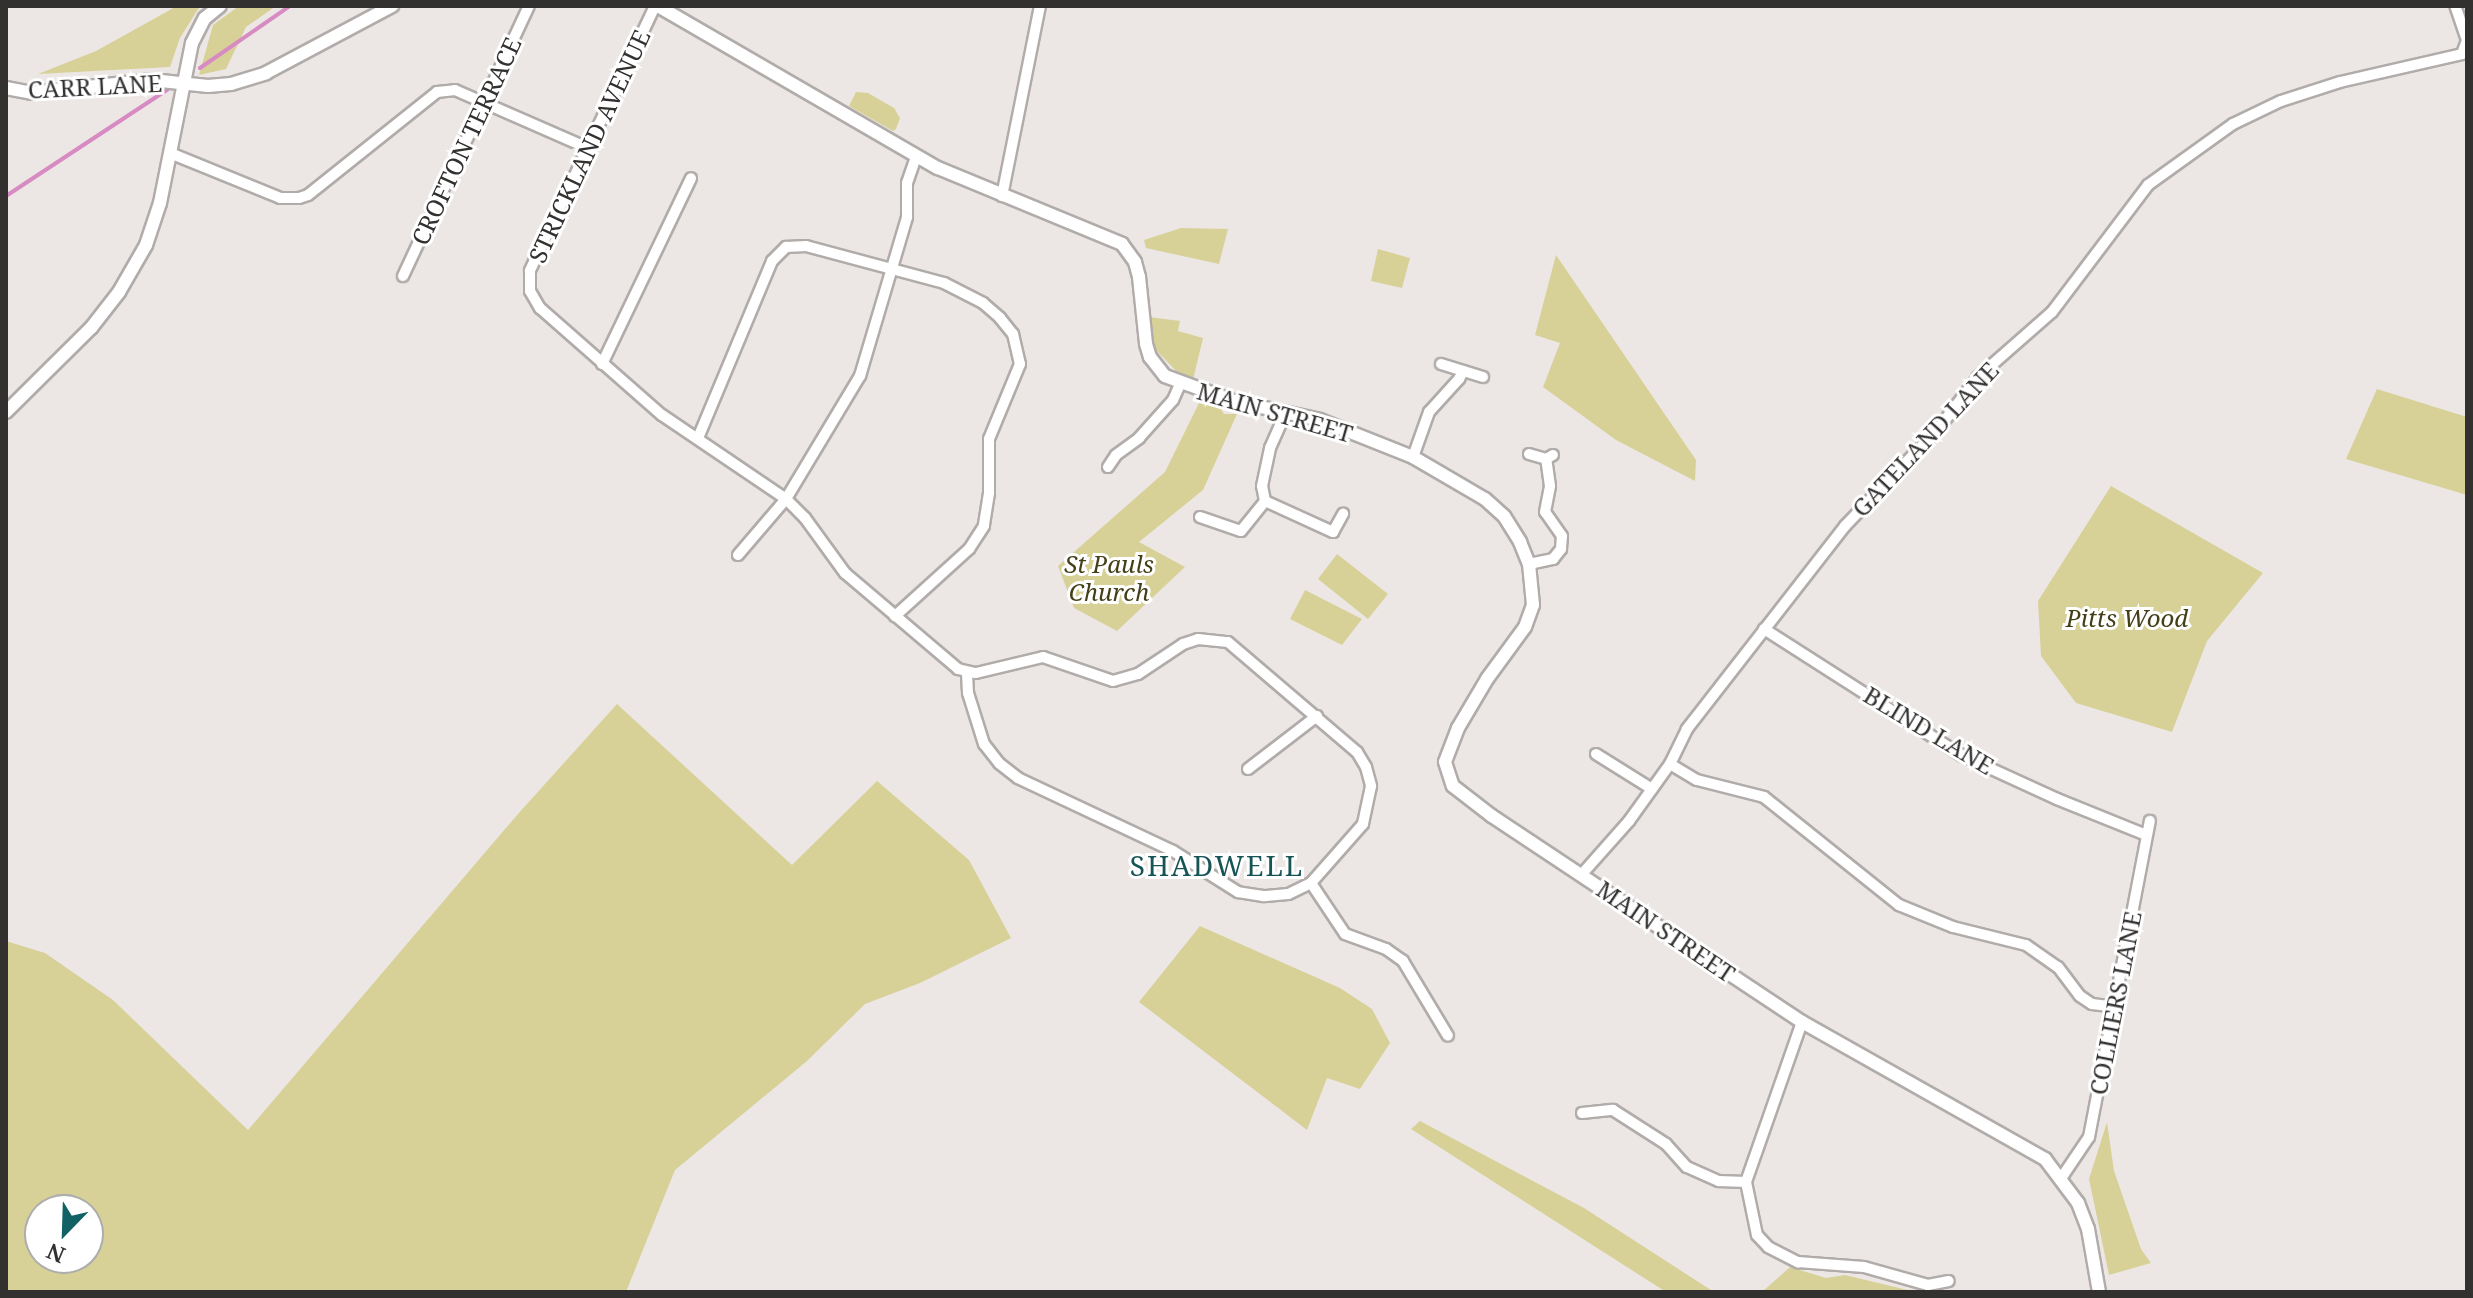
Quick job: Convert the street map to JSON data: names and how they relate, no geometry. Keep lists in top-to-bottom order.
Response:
{
  "streets": {
    "street": [
      "CARR LANE",
      "CROFTON TERRACE",
      "STRICKLAND AVENUE",
      "MAIN STREET",
      "GATELAND LANE",
      "BLIND LANE",
      "COLLIERS LANE"
    ]
  },
  "crossings": [
    ["STRICKLAND AVENUE", "MAIN STREET"],
    ["MAIN STREET", "GATELAND LANE"],
    ["MAIN STREET", "COLLIERS LANE"],
    ["GATELAND LANE", "BLIND LANE"],
    ["BLIND LANE", "COLLIERS LANE"]
  ],
  "districts": ["SHADWELL"],
  "parks": ["St Pauls Church", "Pitts Wood"],
  "north": "bottom left"
}
